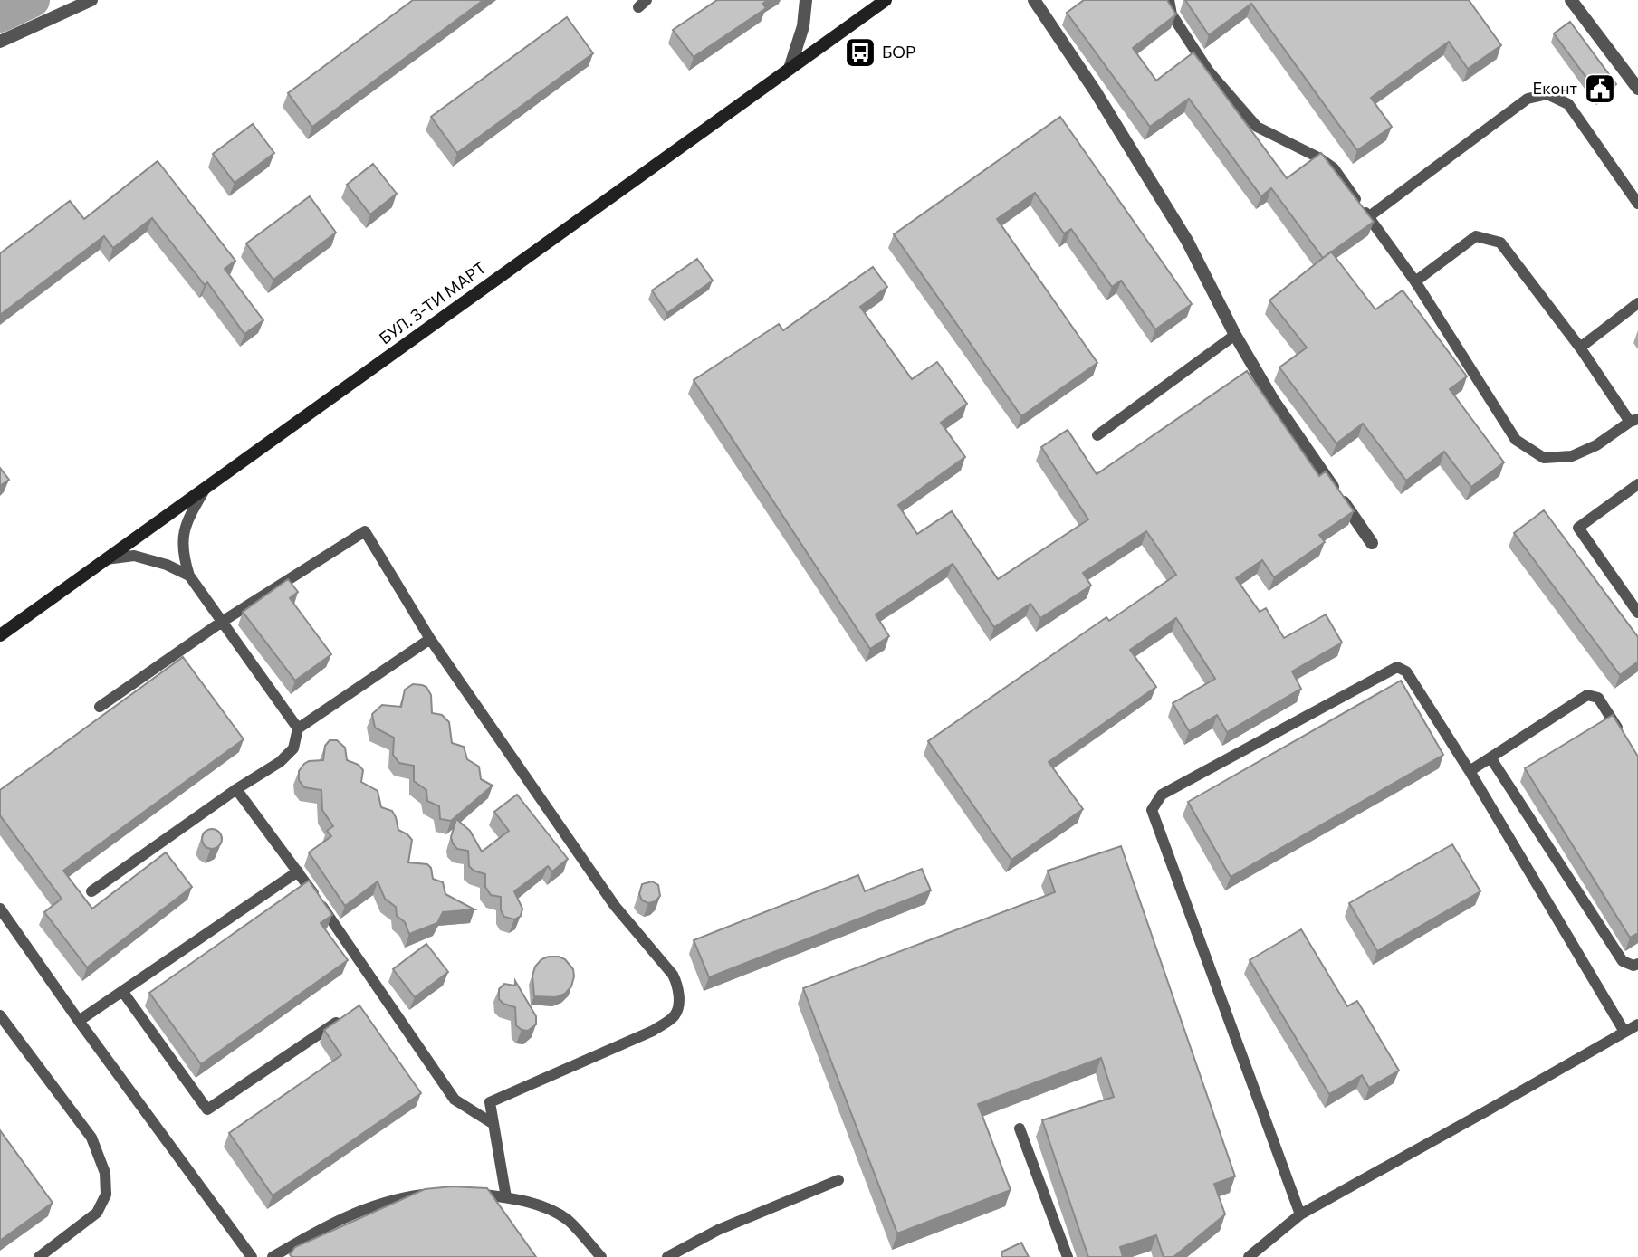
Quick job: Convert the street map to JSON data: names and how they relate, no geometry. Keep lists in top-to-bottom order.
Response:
{
  "streets": {
    "main road": ["БУЛ. 3-ТИ МАРТ"]
  },
  "places": {
    "bus stop": ["БОР"],
    "public building": ["Еконт"]
  }
}
